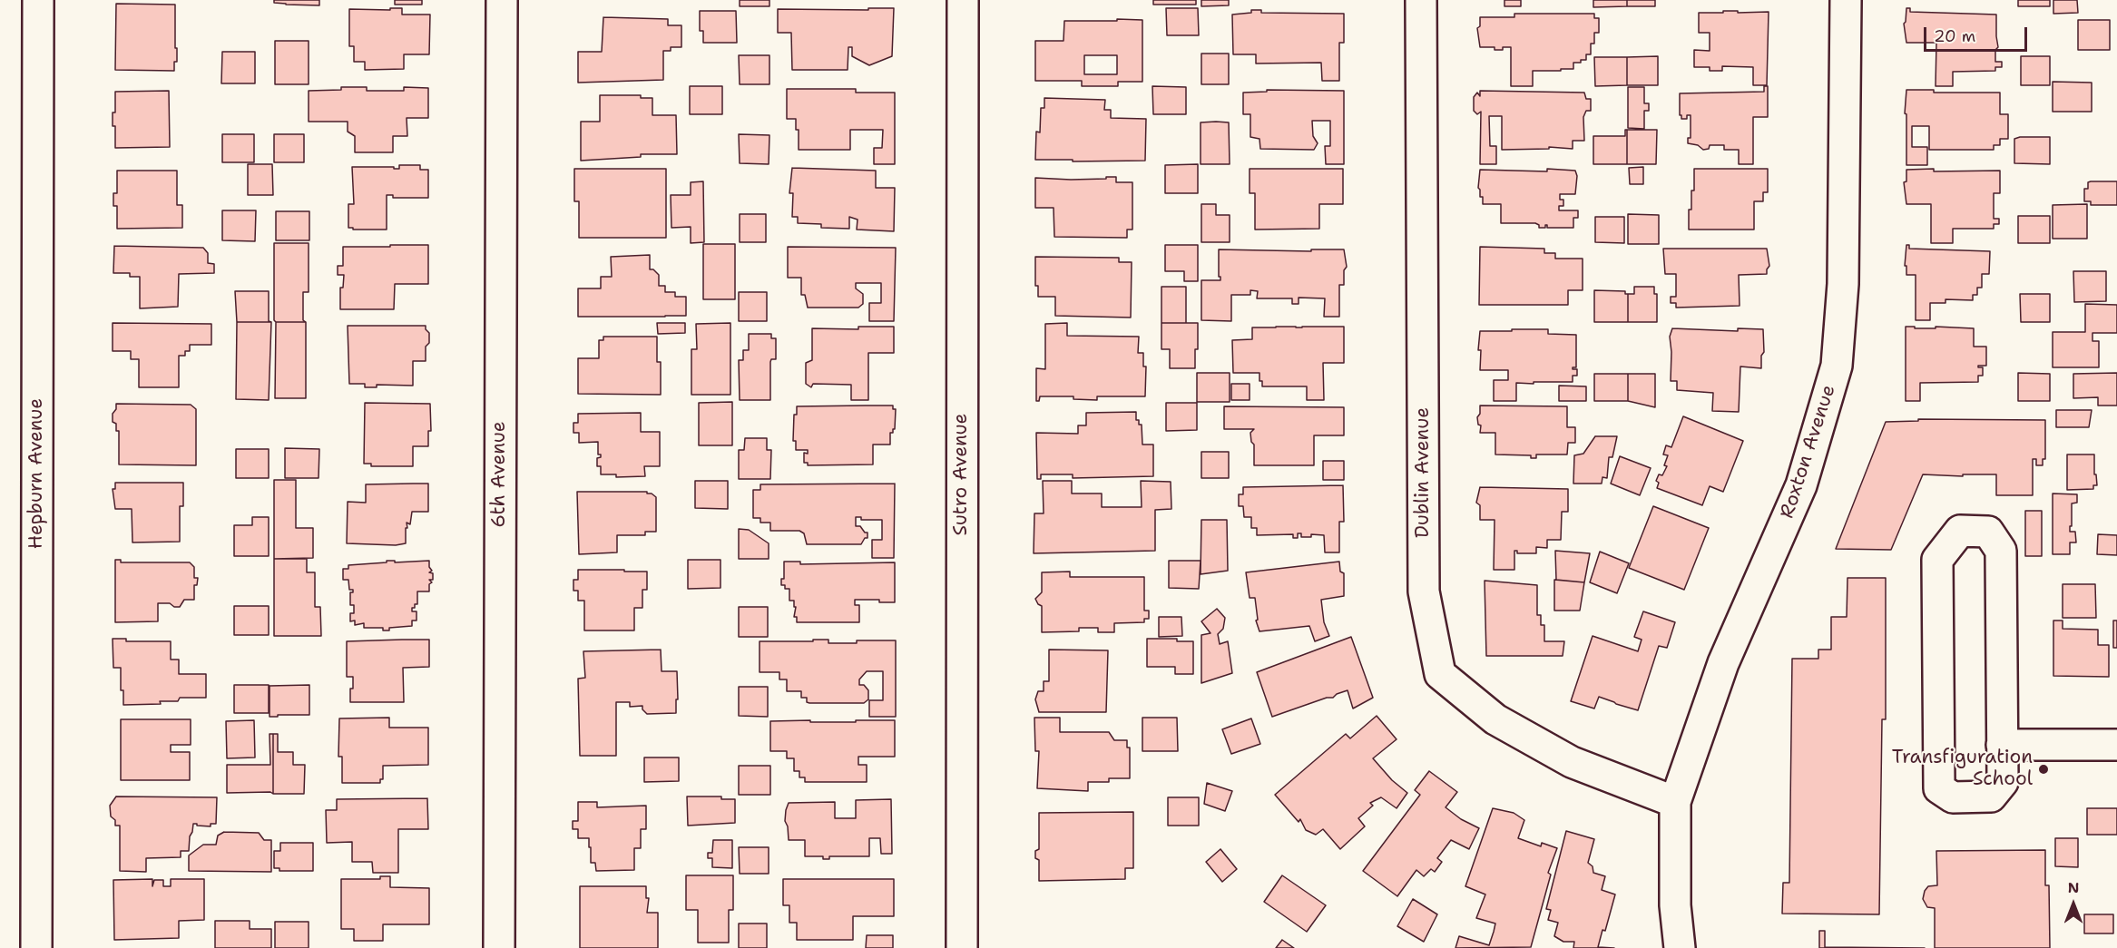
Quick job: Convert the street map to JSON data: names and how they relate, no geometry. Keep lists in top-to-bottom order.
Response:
{
  "streets": {
    "street": [
      "Roxton Avenue",
      "Dublin Avenue",
      "Hepburn Avenue",
      "6th Avenue",
      "Sutro Avenue"
    ]
  },
  "crossings": [
    ["Roxton Avenue", "Dublin Avenue"]
  ],
  "places": ["Transfiguration School"],
  "scale_bar": "20 m",
  "north": "top"
}
